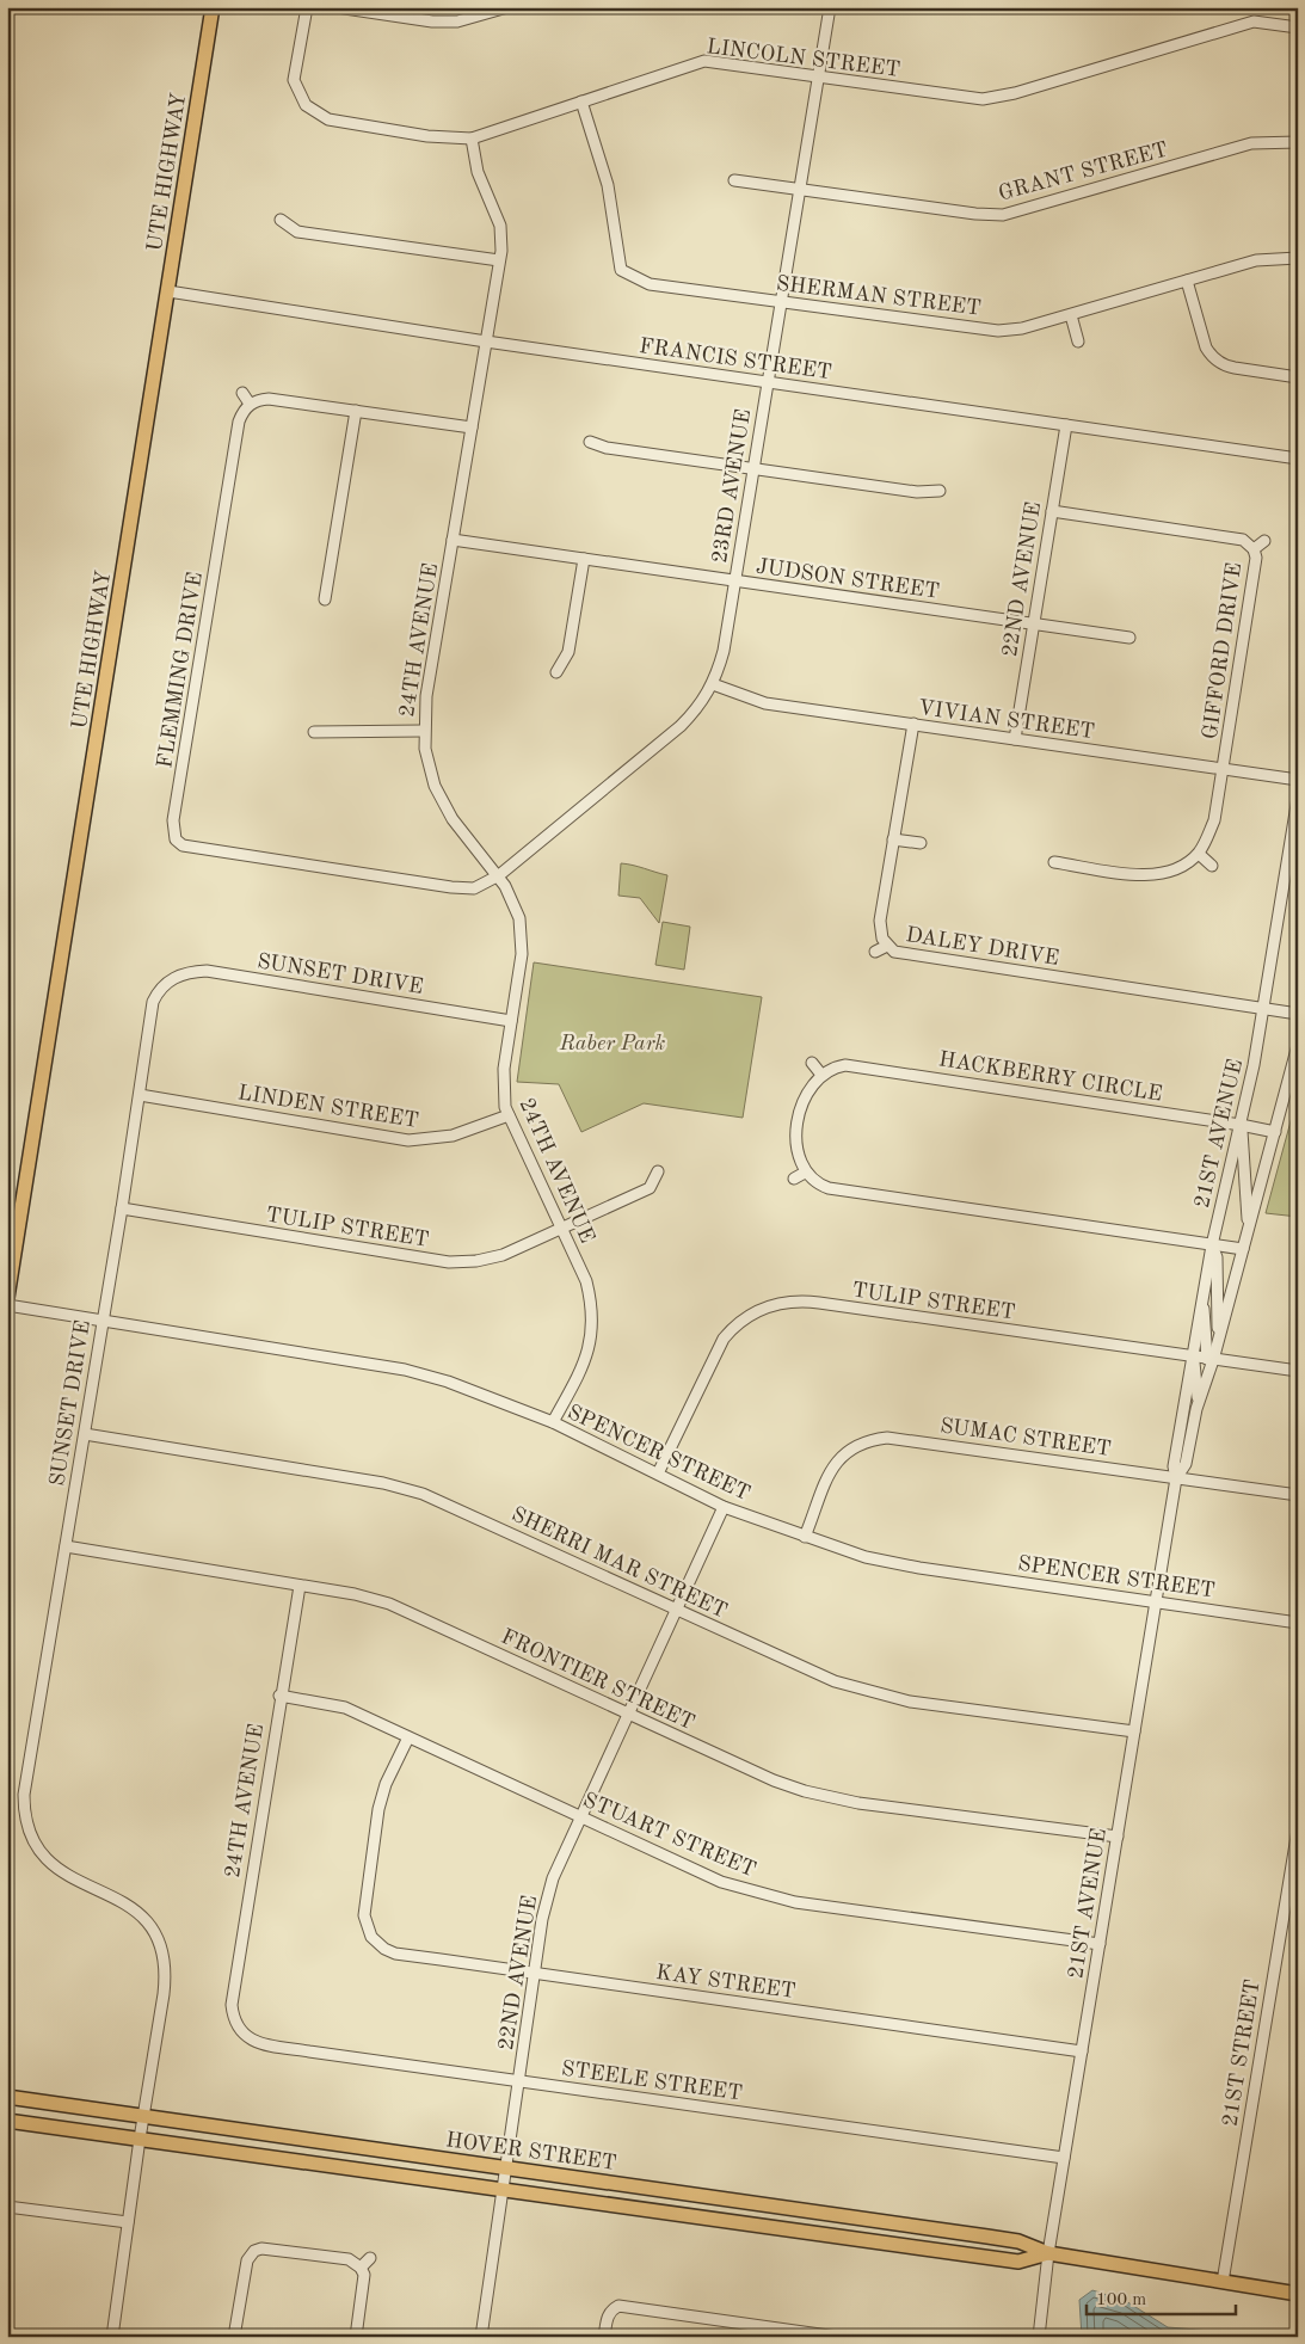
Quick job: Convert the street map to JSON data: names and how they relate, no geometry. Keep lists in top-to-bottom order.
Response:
{
  "streets": {
    "main road": ["UTE HIGHWAY", "HOVER STREET"],
    "street": [
      "LINCOLN STREET",
      "GRANT STREET",
      "SHERMAN STREET",
      "FRANCIS STREET",
      "23RD AVENUE",
      "JUDSON STREET",
      "22ND AVENUE",
      "24TH AVENUE",
      "GIFFORD DRIVE",
      "FLEMMING DRIVE",
      "VIVIAN STREET",
      "DALEY DRIVE",
      "SUNSET DRIVE",
      "HACKBERRY CIRCLE",
      "LINDEN STREET",
      "21ST AVENUE",
      "TULIP STREET",
      "SUMAC STREET",
      "SPENCER STREET",
      "SHERRI MAR STREET",
      "FRONTIER STREET",
      "STUART STREET",
      "KAY STREET",
      "21ST STREET",
      "STEELE STREET"
    ]
  },
  "crossings": [
    ["LINCOLN STREET", "SHERMAN STREET"],
    ["LINCOLN STREET", "23RD AVENUE"],
    ["LINCOLN STREET", "24TH AVENUE"],
    ["GRANT STREET", "23RD AVENUE"],
    ["UTE HIGHWAY", "FRANCIS STREET"],
    ["SHERMAN STREET", "23RD AVENUE"],
    ["FRANCIS STREET", "23RD AVENUE"],
    ["FRANCIS STREET", "22ND AVENUE"],
    ["FRANCIS STREET", "24TH AVENUE"],
    ["23RD AVENUE", "JUDSON STREET"],
    ["23RD AVENUE", "24TH AVENUE"],
    ["23RD AVENUE", "FLEMMING DRIVE"],
    ["23RD AVENUE", "VIVIAN STREET"],
    ["JUDSON STREET", "22ND AVENUE"],
    ["JUDSON STREET", "24TH AVENUE"],
    ["22ND AVENUE", "GIFFORD DRIVE"],
    ["22ND AVENUE", "VIVIAN STREET"],
    ["22ND AVENUE", "SPENCER STREET"],
    ["22ND AVENUE", "SHERRI MAR STREET"],
    ["22ND AVENUE", "FRONTIER STREET"],
    ["22ND AVENUE", "STUART STREET"],
    ["22ND AVENUE", "KAY STREET"],
    ["22ND AVENUE", "STEELE STREET"],
    ["22ND AVENUE", "HOVER STREET"],
    ["24TH AVENUE", "FLEMMING DRIVE"],
    ["24TH AVENUE", "SUNSET DRIVE"],
    ["24TH AVENUE", "LINDEN STREET"],
    ["24TH AVENUE", "TULIP STREET"],
    ["24TH AVENUE", "SPENCER STREET"],
    ["24TH AVENUE", "FRONTIER STREET"],
    ["24TH AVENUE", "STUART STREET"],
    ["24TH AVENUE", "STEELE STREET"],
    ["GIFFORD DRIVE", "VIVIAN STREET"],
    ["VIVIAN STREET", "DALEY DRIVE"],
    ["DALEY DRIVE", "21ST AVENUE"],
    ["SUNSET DRIVE", "LINDEN STREET"],
    ["SUNSET DRIVE", "TULIP STREET"],
    ["SUNSET DRIVE", "SPENCER STREET"],
    ["SUNSET DRIVE", "SHERRI MAR STREET"],
    ["SUNSET DRIVE", "FRONTIER STREET"],
    ["SUNSET DRIVE", "HOVER STREET"],
    ["HACKBERRY CIRCLE", "21ST AVENUE"],
    ["21ST AVENUE", "TULIP STREET"],
    ["21ST AVENUE", "SUMAC STREET"],
    ["21ST AVENUE", "SPENCER STREET"],
    ["21ST AVENUE", "SHERRI MAR STREET"],
    ["21ST AVENUE", "FRONTIER STREET"],
    ["21ST AVENUE", "STUART STREET"],
    ["21ST AVENUE", "KAY STREET"],
    ["21ST AVENUE", "STEELE STREET"],
    ["21ST AVENUE", "HOVER STREET"],
    ["TULIP STREET", "SPENCER STREET"],
    ["SUMAC STREET", "SPENCER STREET"],
    ["STUART STREET", "KAY STREET"],
    ["21ST STREET", "HOVER STREET"]
  ],
  "parks": ["Raber Park"],
  "scale_bar": "100 m"
}
